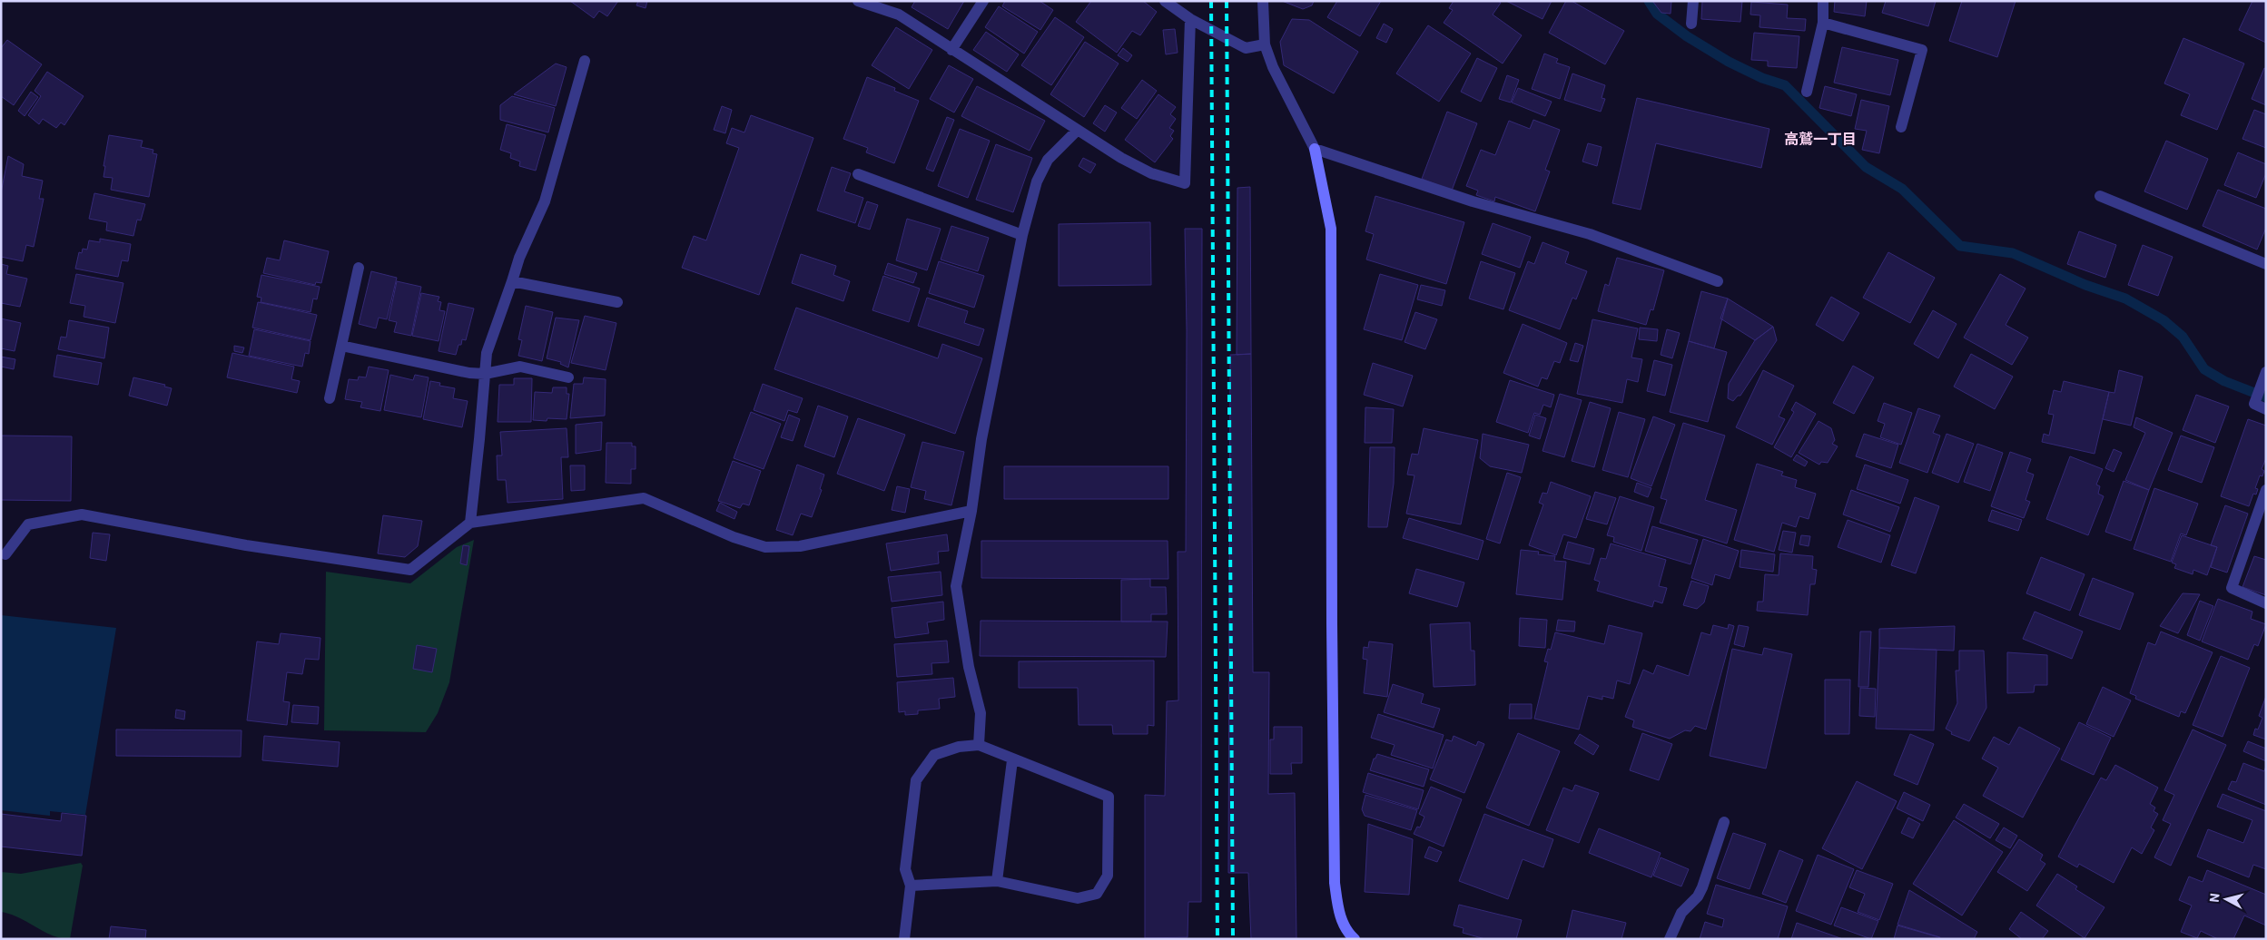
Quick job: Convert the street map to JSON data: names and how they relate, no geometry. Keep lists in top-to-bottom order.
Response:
{
  "districts": ["高鷲一丁目"],
  "north": "left"
}
